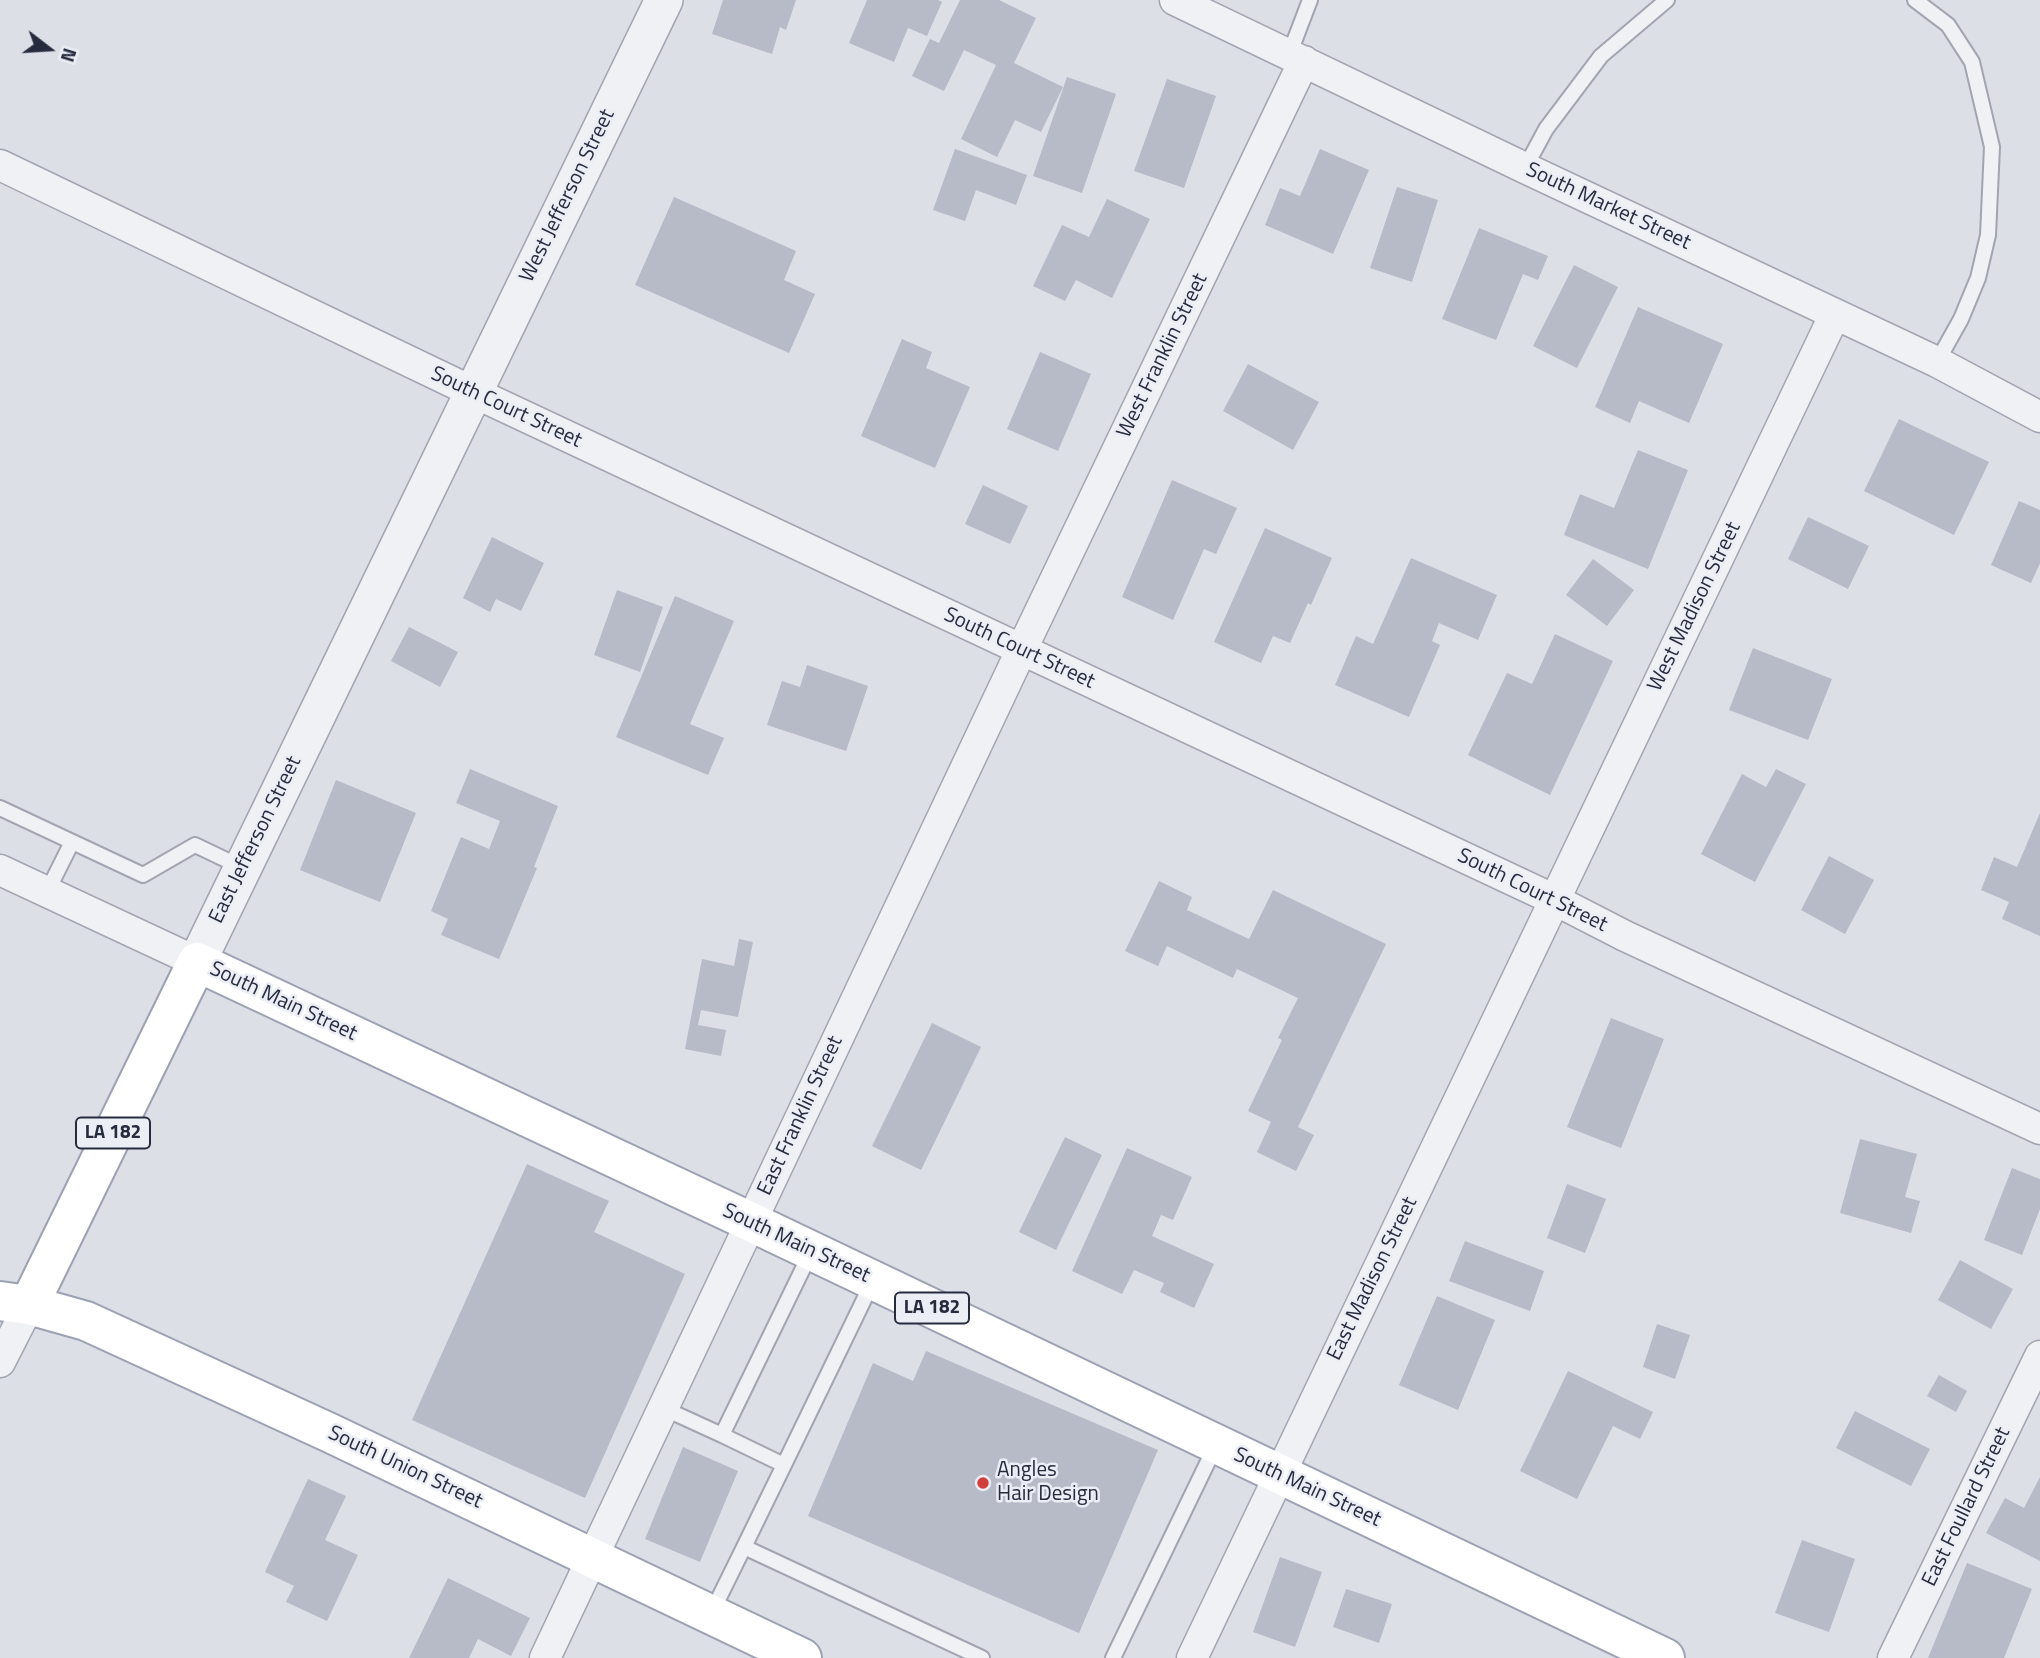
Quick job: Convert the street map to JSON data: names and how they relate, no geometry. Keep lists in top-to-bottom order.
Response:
{
  "streets": {
    "main road": [
      "East Jefferson Street",
      "South Main Street",
      "LA 182",
      "South Union Street"
    ],
    "street": [
      "West Jefferson Street",
      "South Market Street",
      "West Franklin Street",
      "South Court Street",
      "West Madison Street",
      "East Franklin Street",
      "East Madison Street",
      "East Foullard Street"
    ]
  },
  "crossings": [
    ["West Jefferson Street", "South Court Street"],
    ["West Jefferson Street", "East Jefferson Street"],
    ["South Market Street", "West Franklin Street"],
    ["South Market Street", "West Madison Street"],
    ["West Franklin Street", "South Court Street"],
    ["West Franklin Street", "East Franklin Street"],
    ["South Court Street", "West Madison Street"],
    ["South Court Street", "East Jefferson Street"],
    ["South Court Street", "East Franklin Street"],
    ["South Court Street", "East Madison Street"],
    ["West Madison Street", "East Madison Street"],
    ["East Jefferson Street", "South Main Street"],
    ["East Jefferson Street", "South Union Street"],
    ["South Main Street", "East Franklin Street"],
    ["South Main Street", "East Madison Street"],
    ["East Franklin Street", "South Union Street"]
  ],
  "places": ["Angles Hair Design"],
  "north": "right"
}
